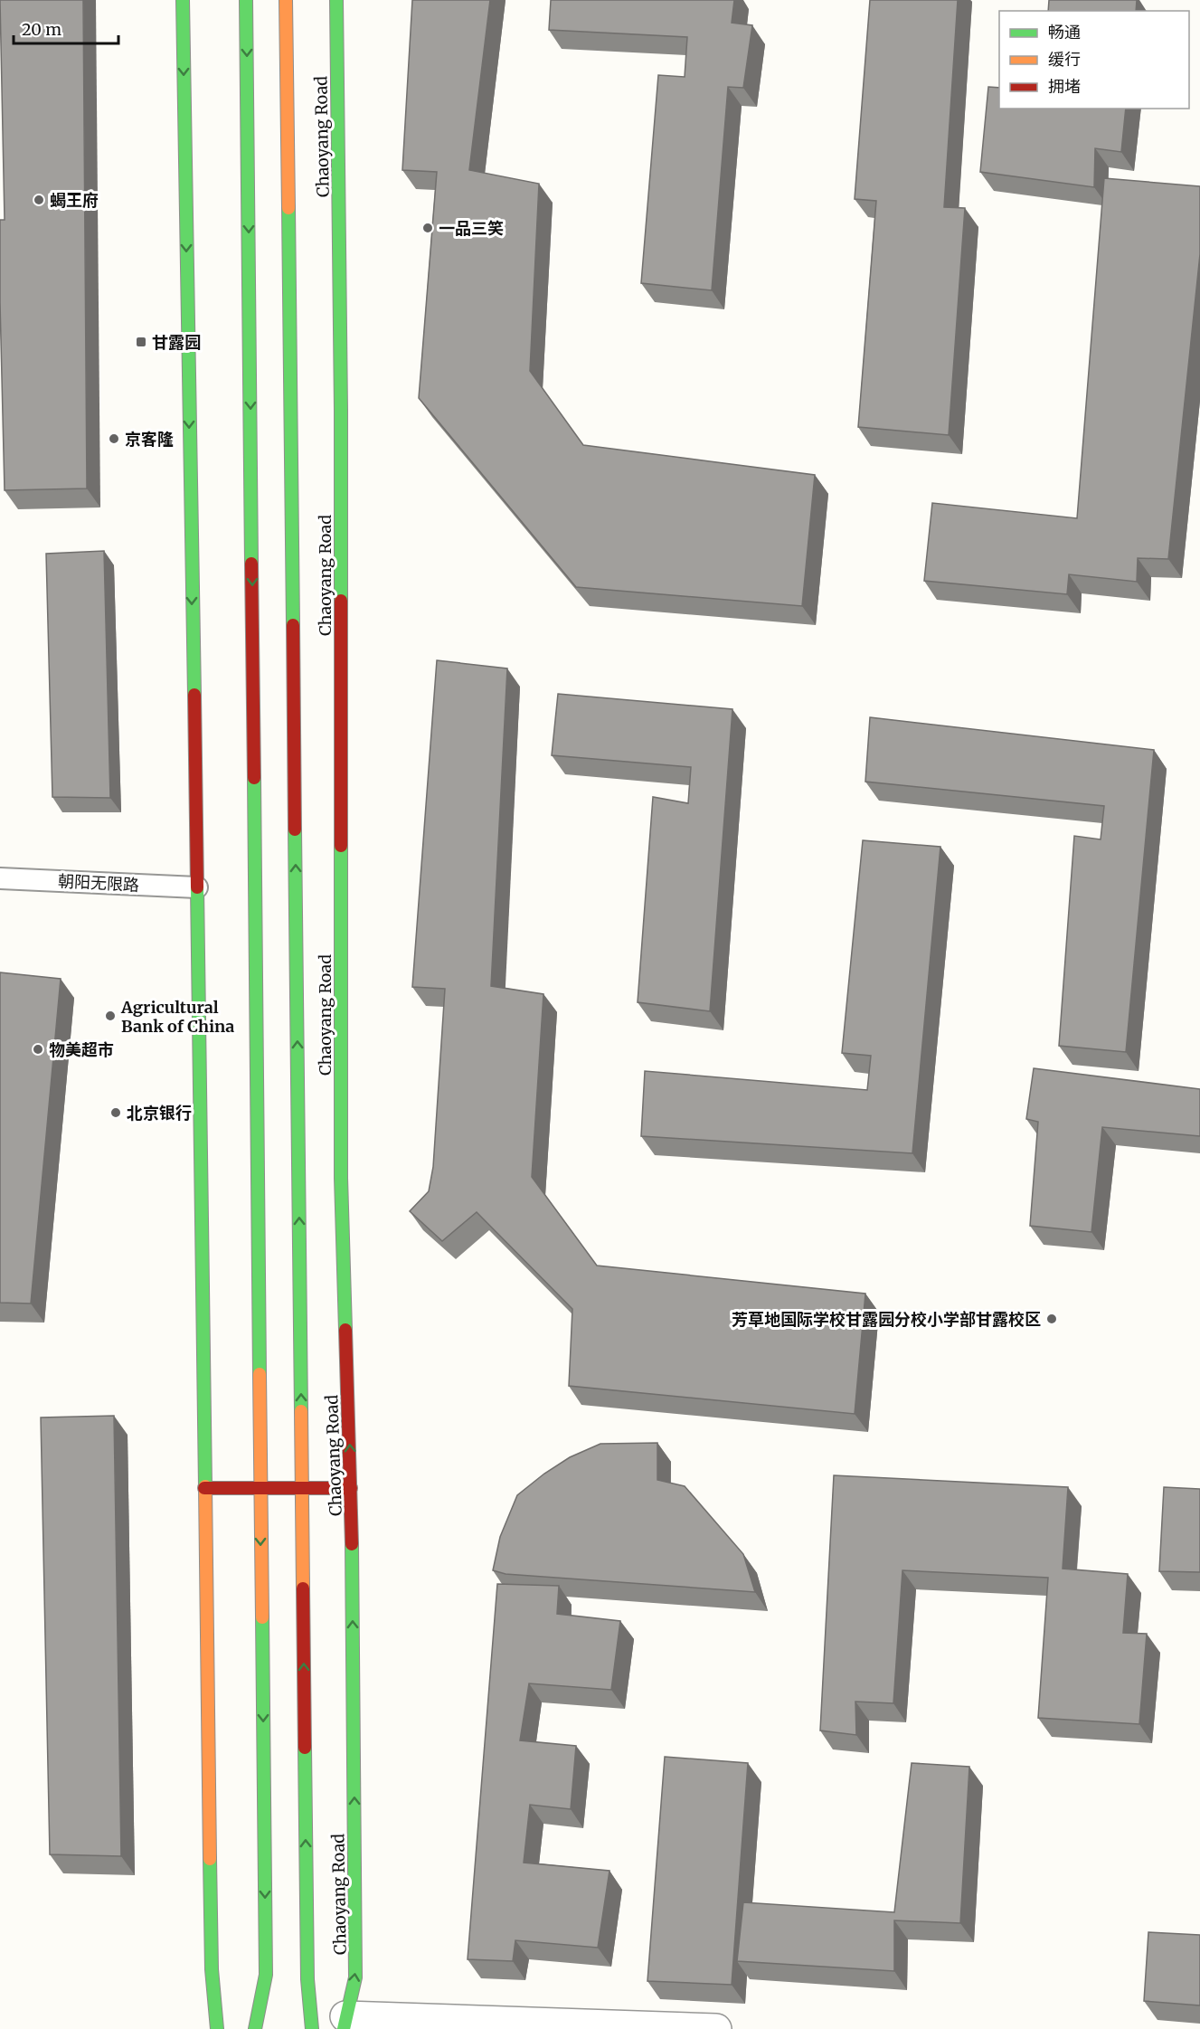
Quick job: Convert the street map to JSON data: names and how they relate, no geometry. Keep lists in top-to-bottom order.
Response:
{
  "streets": {
    "main road": ["Chaoyang Road"],
    "lane": ["朝阳无限路"]
  },
  "places": {
    "other": [
      "蝎王府",
      "一品三笑",
      "京客隆",
      "Agricultural Bank of China",
      "物美超市",
      "北京银行",
      "芳草地国际学校甘露园分校小学部甘露校区"
    ],
    "transit": ["甘露园"]
  },
  "legend": ["畅通", "缓行", "拥堵"],
  "scale_bar": "20 m"
}
